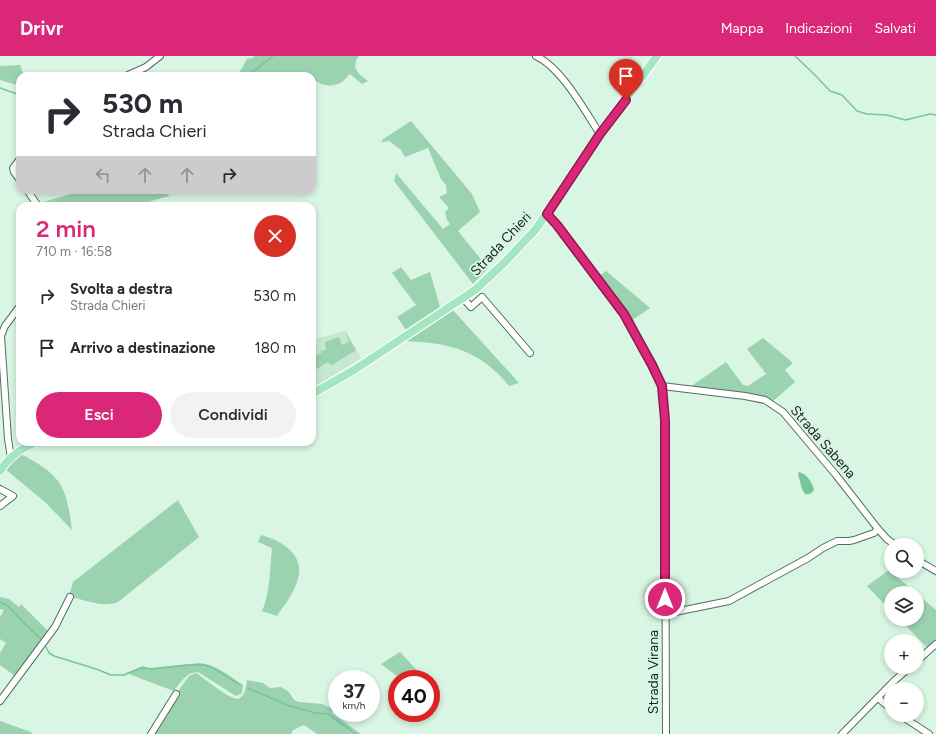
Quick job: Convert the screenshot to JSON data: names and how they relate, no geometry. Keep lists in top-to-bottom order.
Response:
{
  "streets": {
    "main road": ["Strada Chieri"],
    "street": ["Strada Sabena", "Strada Virana"]
  },
  "crossings": [
    ["Strada Chieri", "Strada Virana"],
    ["Strada Sabena", "Strada Virana"]
  ],
  "page": {
    "header": "Drivr",
    "nav": ["Mappa", "Indicazioni", "Salvati"],
    "turn": ["530 m", "Strada Chieri"],
    "heading": ["2 min", "710 m · 16:58"],
    "list": [
      {
        "name": "Svolta a destra",
        "note": "Strada Chieri",
        "value": "530 m"
      },
      {
        "name": "Arrivo a destinazione",
        "value": "180 m"
      }
    ],
    "buttons": ["Esci", "Condividi"],
    "map_buttons": ["+", "−"],
    "speed": "37 km/h",
    "limit": "40"
  }
}
